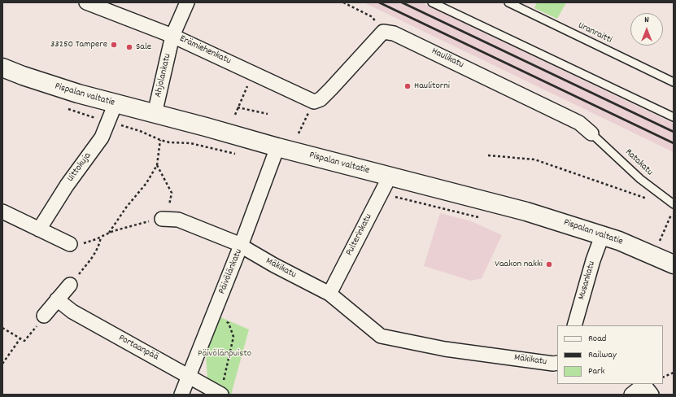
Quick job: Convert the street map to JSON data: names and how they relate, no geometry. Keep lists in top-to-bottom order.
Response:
{
  "streets": {
    "main road": ["Pispalan valtatie"],
    "street": [
      "Erämiehenkatu",
      "Haulikatu",
      "Ahjolankatu",
      "Uittokuja",
      "Pulterinkatu",
      "Mäkikatu",
      "Päivölänkatu",
      "Musankatu",
      "Portaanpää"
    ],
    "lane": ["Uranraitti", "Ratakatu"]
  },
  "crossings": [
    ["Erämiehenkatu", "Ahjolankatu"],
    ["Haulikatu", "Ratakatu"],
    ["Ahjolankatu", "Pispalan valtatie"],
    ["Pispalan valtatie", "Uittokuja"],
    ["Pispalan valtatie", "Pulterinkatu"],
    ["Pispalan valtatie", "Päivölänkatu"],
    ["Pispalan valtatie", "Musankatu"],
    ["Pulterinkatu", "Mäkikatu"],
    ["Mäkikatu", "Päivölänkatu"],
    ["Päivölänkatu", "Portaanpää"]
  ],
  "parks": ["Päivölänpuisto"],
  "places": [
    "33250 Tampere",
    "Sale",
    "Haulitorni",
    "Vaakon nakki"
  ],
  "legend": ["Road", "Railway", "Park"],
  "north": "top"
}
